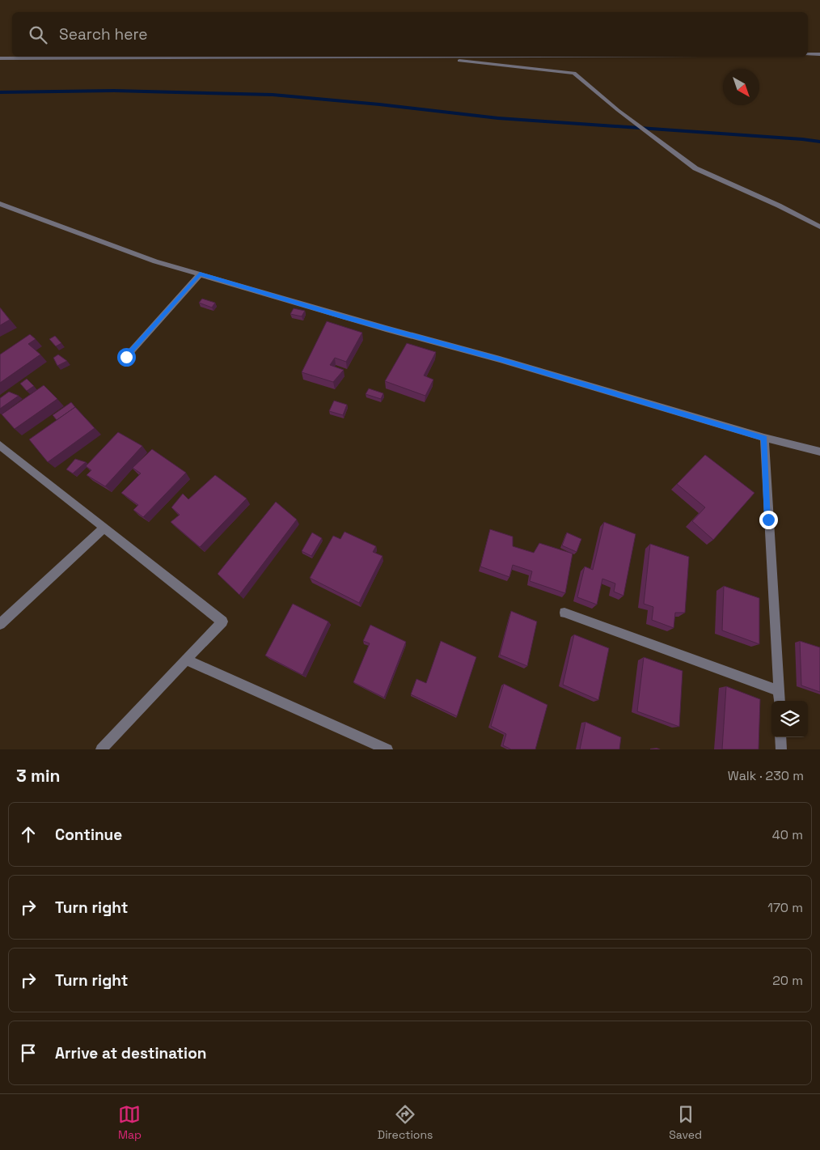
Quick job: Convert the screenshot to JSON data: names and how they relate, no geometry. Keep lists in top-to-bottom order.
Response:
{
  "north": "bottom right",
  "page": {
    "search": "Search here",
    "heading": ["3 min", "Walk · 230 m"],
    "list": [
      ["Continue", "40 m"],
      ["Turn right", "170 m"],
      ["Turn right", "20 m"],
      "Arrive at destination"
    ],
    "nav": ["Map", "Directions", "Saved"]
  }
}
